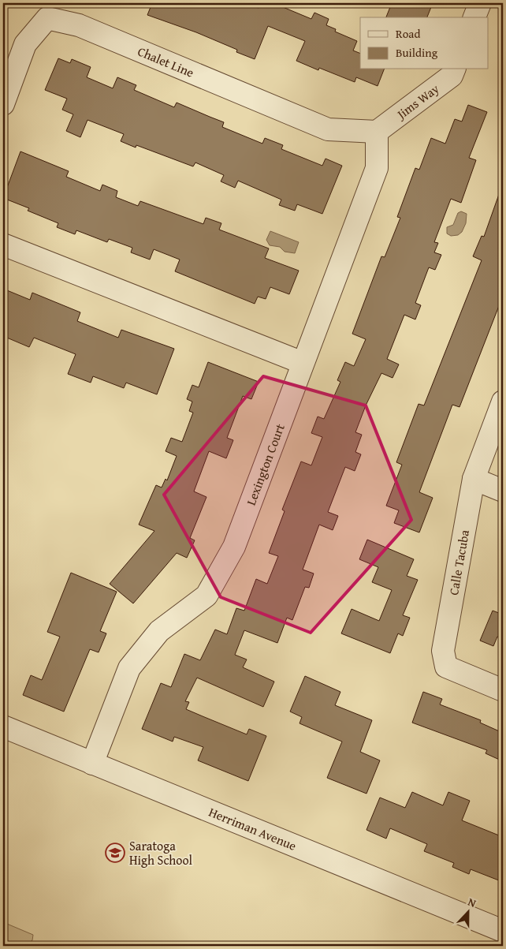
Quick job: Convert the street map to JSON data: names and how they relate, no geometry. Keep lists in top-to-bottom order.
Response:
{
  "streets": {
    "street": [
      "Chalet Line",
      "Jims Way",
      "Lexington Court",
      "Calle Tacuba",
      "Herriman Avenue"
    ]
  },
  "crossings": [
    ["Chalet Line", "Jims Way"],
    ["Chalet Line", "Lexington Court"],
    ["Jims Way", "Lexington Court"],
    ["Lexington Court", "Herriman Avenue"]
  ],
  "places": {
    "school or university": ["Saratoga High School"]
  },
  "legend": ["Road", "Building"],
  "north": "top"
}
